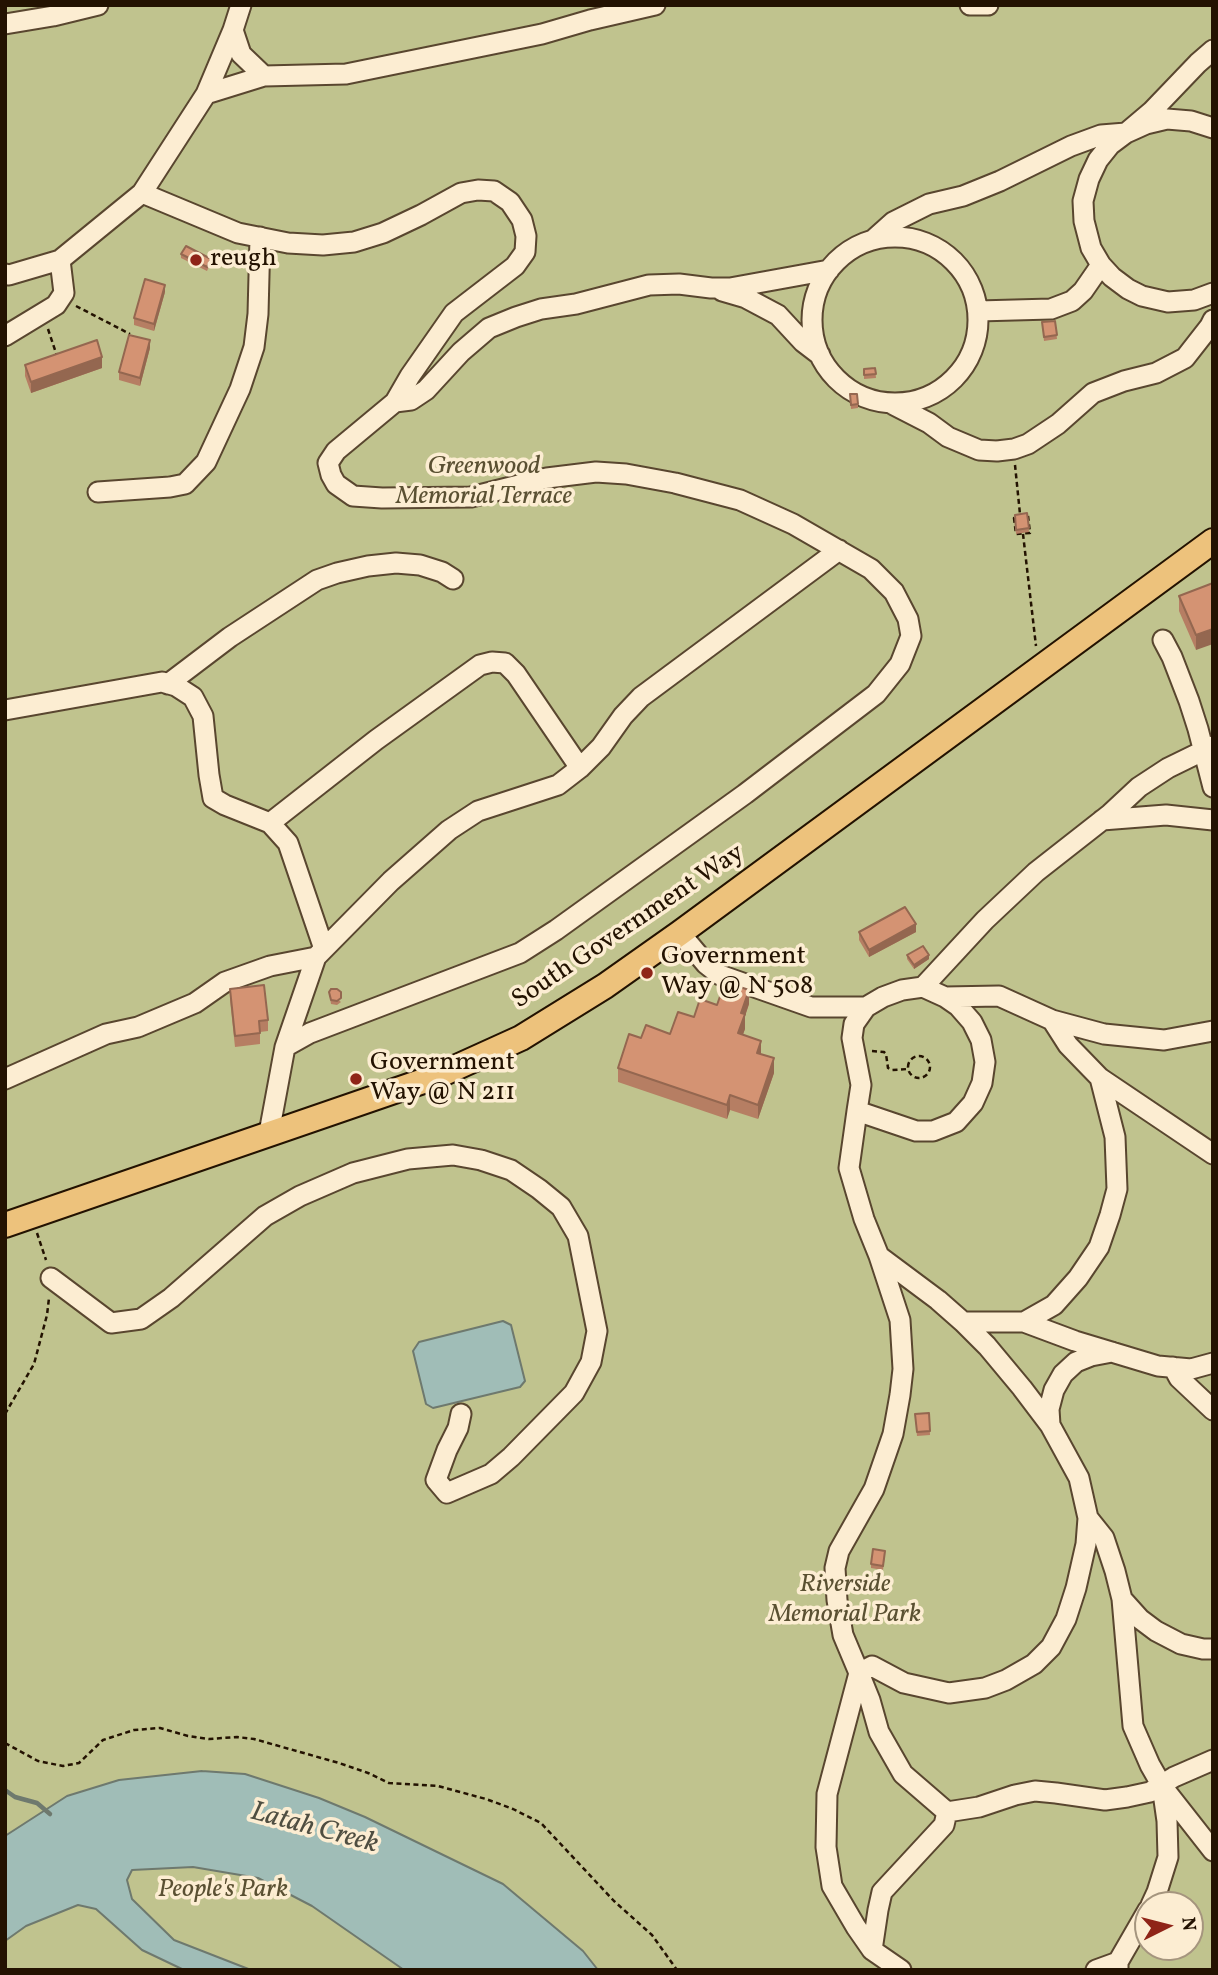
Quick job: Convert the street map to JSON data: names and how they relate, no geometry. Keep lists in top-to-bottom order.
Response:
{
  "streets": {
    "main road": ["South Government Way"]
  },
  "water": ["Latah Creek"],
  "parks": ["Greenwood Memorial Terrace", "Riverside Memorial Park", "People's Park"],
  "places": ["reugh", "Government Way @ N 508", "Government Way @ N 211"],
  "north": "right"
}
